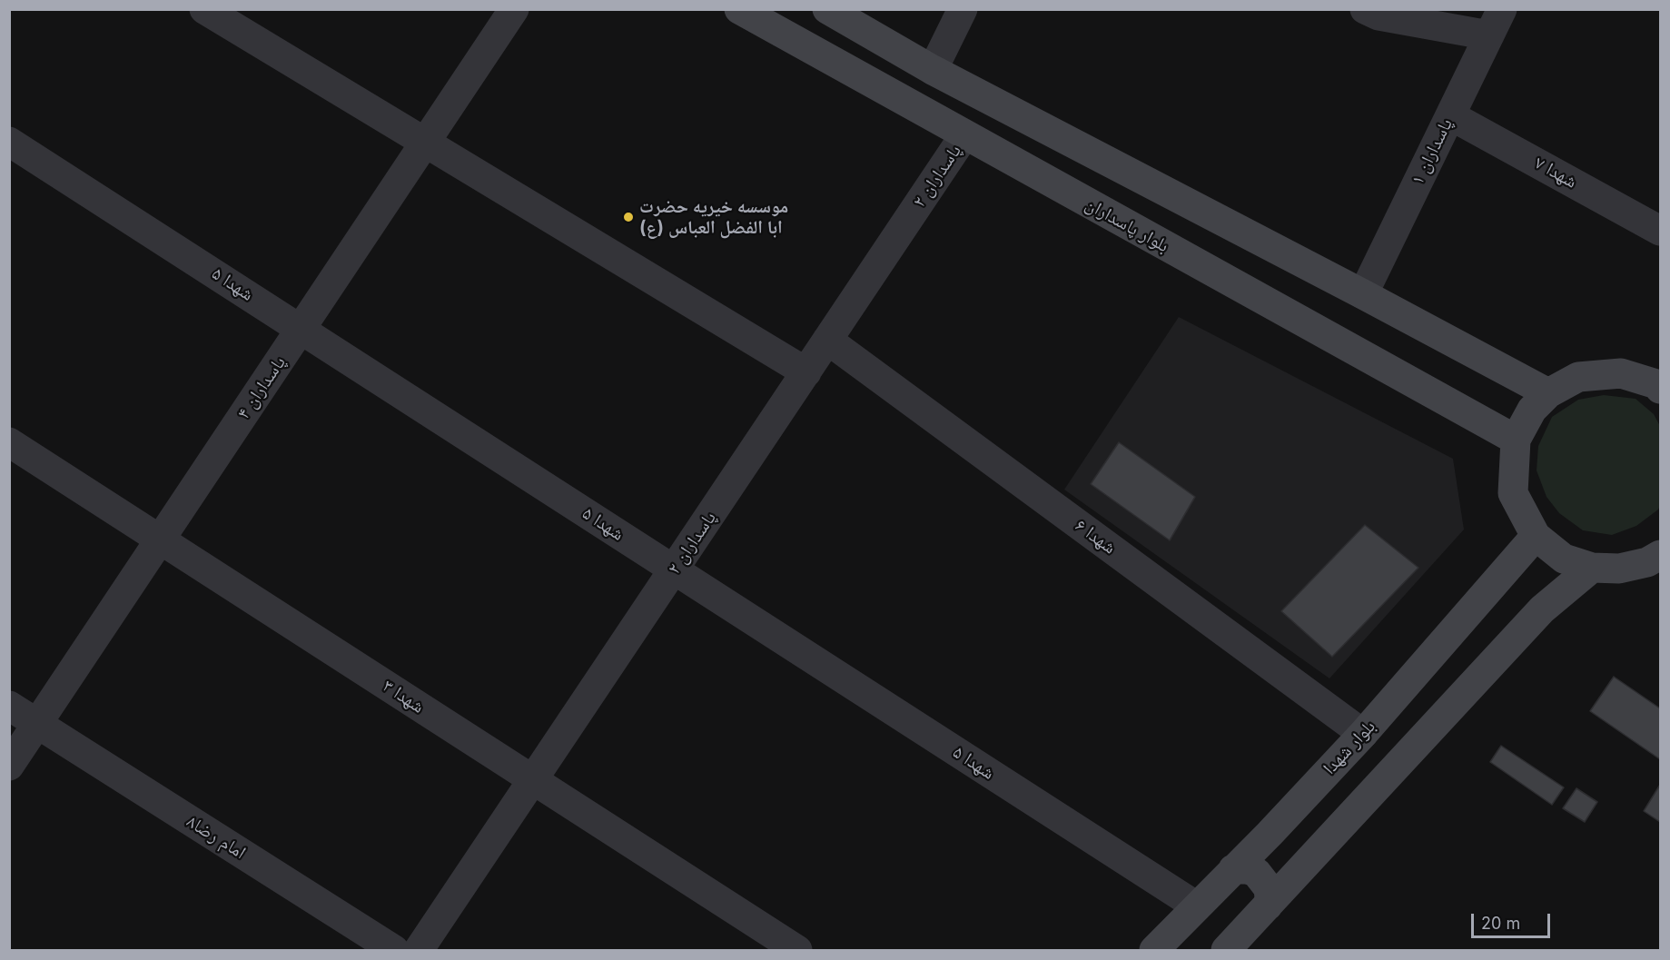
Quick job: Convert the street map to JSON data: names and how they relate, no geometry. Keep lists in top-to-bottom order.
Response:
{
  "streets": {
    "main road": ["بلوار پاسداران", "بلوار شهدا"],
    "street": [
      "پاسداران ۱",
      "شهدا ۷",
      "پاسداران ۲",
      "شهدا ۵",
      "پاسداران ۴",
      "شهدا ۶",
      "شهدا ۳",
      "امام رضا۸"
    ]
  },
  "crossings": [
    ["پاسداران ۱", "شهدا ۷"],
    ["پاسداران ۲", "بلوار پاسداران"],
    ["پاسداران ۲", "شهدا ۵"],
    ["پاسداران ۲", "شهدا ۶"],
    ["پاسداران ۲", "شهدا ۳"],
    ["شهدا ۵", "پاسداران ۴"],
    ["شهدا ۵", "بلوار شهدا"],
    ["پاسداران ۴", "شهدا ۳"],
    ["پاسداران ۴", "امام رضا۸"],
    ["شهدا ۶", "بلوار شهدا"]
  ],
  "places": ["موسسه خیریه حضرت ابا الفضل العباس (ع)"],
  "scale_bar": "20 m"
}
